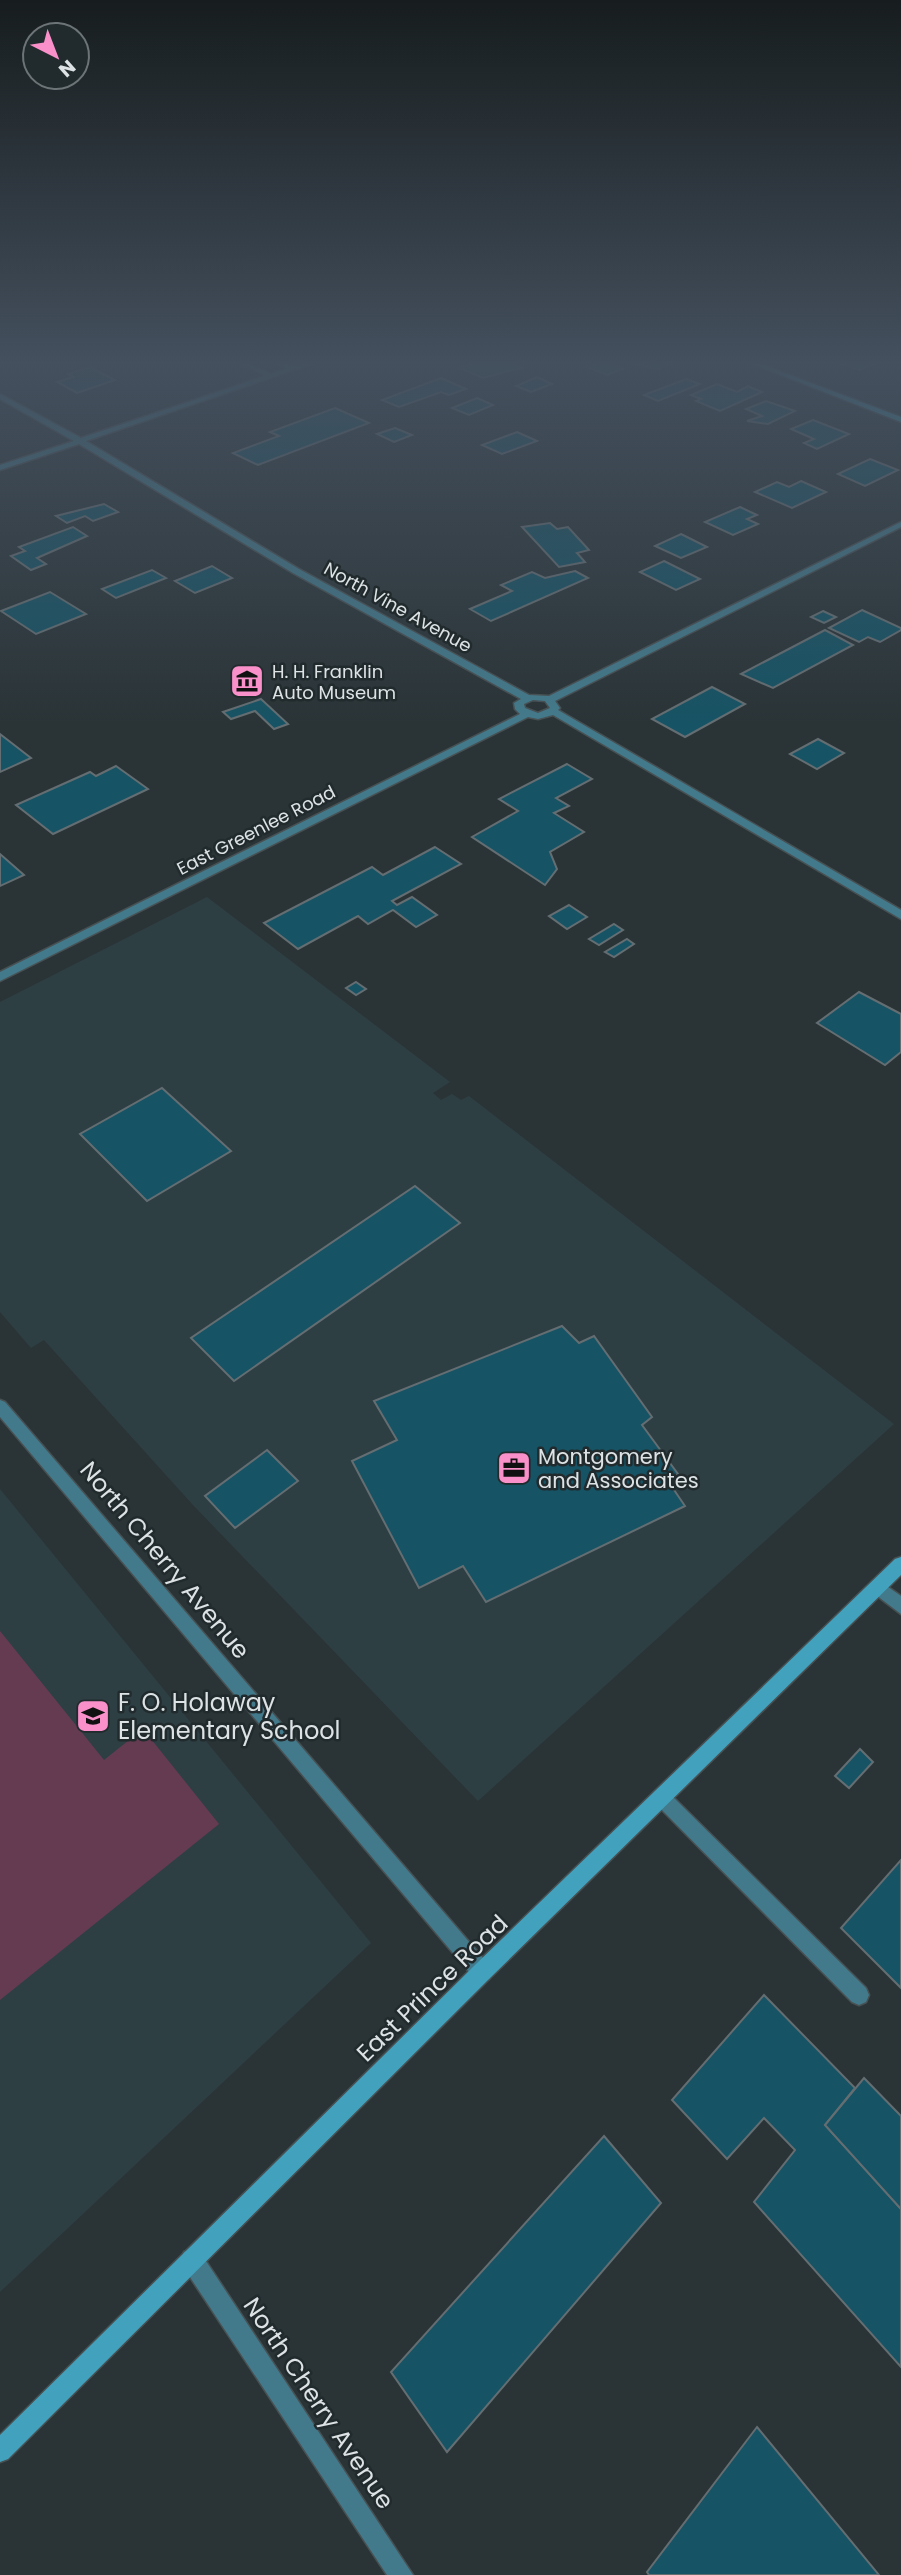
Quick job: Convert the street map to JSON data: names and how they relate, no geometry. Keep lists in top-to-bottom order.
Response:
{
  "streets": {
    "main road": ["East Prince Road"],
    "street": ["North Vine Avenue", "East Greenlee Road", "North Cherry Avenue"]
  },
  "crossings": [
    ["North Cherry Avenue", "East Prince Road"]
  ],
  "places": {
    "museum": ["H. H. Franklin Auto Museum"],
    "office": ["Montgomery and Associates"],
    "school or university": ["F. O. Holaway Elementary School"]
  },
  "north": "bottom right"
}
